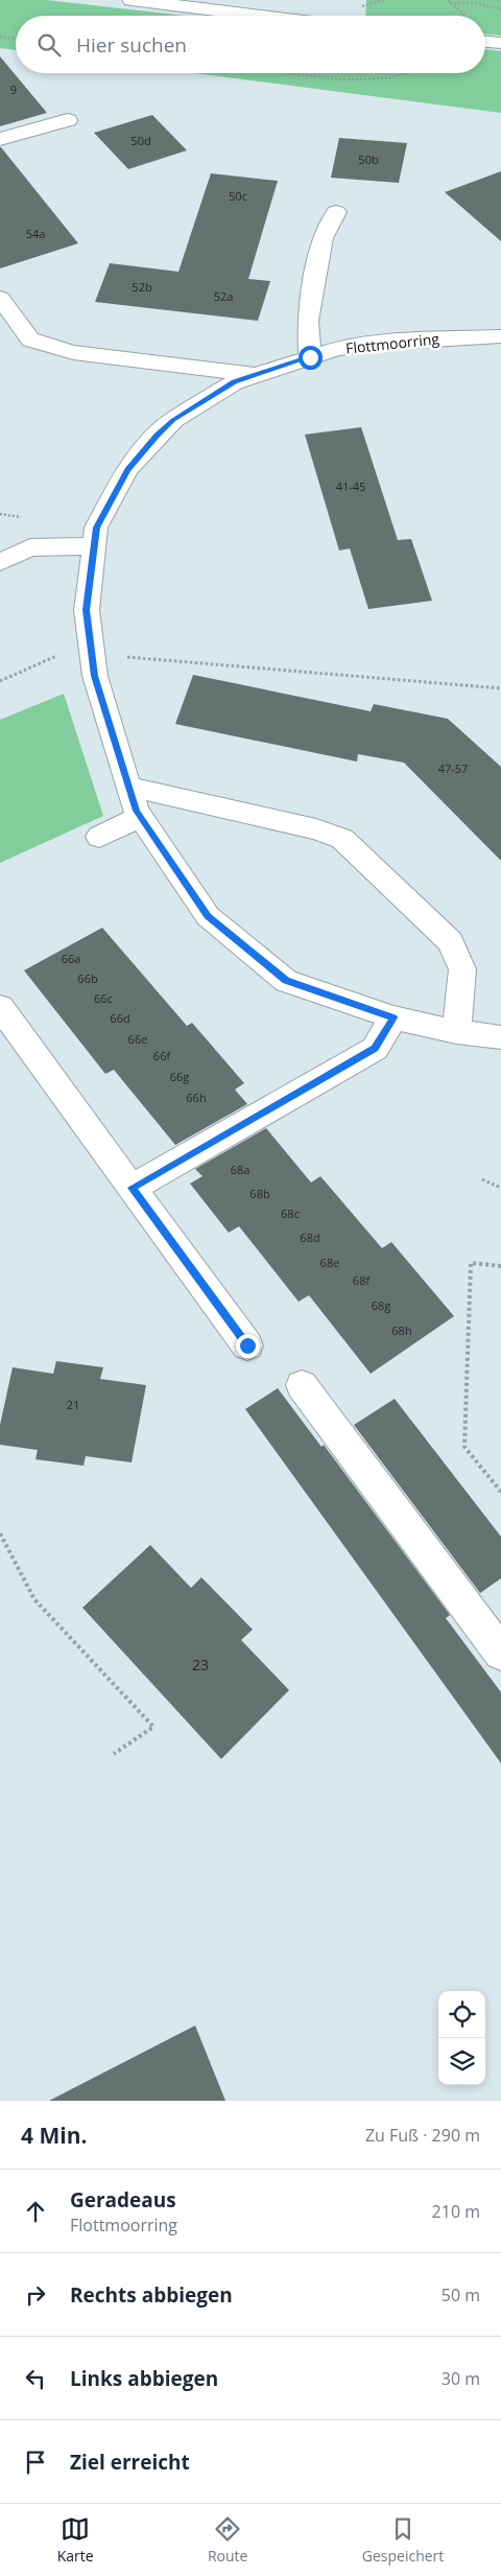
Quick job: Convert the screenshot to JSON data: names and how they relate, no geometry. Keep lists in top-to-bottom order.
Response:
{
  "streets": {
    "street": ["Flottmoorring"]
  },
  "house_numbers": [
    "9",
    "50d",
    "50b",
    "50c",
    "54a",
    "52b",
    "52a",
    "41-45",
    "47-57",
    "66a",
    "66b",
    "66c",
    "66d",
    "66e",
    "66f",
    "66g",
    "66h",
    "68a",
    "68b",
    "68c",
    "68d",
    "68e",
    "68f",
    "68g",
    "68h",
    "21",
    "23"
  ],
  "page": {
    "search": "Hier suchen",
    "heading": ["4 Min.", "Zu Fuß · 290 m"],
    "list": [
      ["Geradeaus", "Flottmoorring", "210 m"],
      ["Rechts abbiegen", "50 m"],
      ["Links abbiegen", "30 m"],
      "Ziel erreicht"
    ],
    "nav": ["Karte", "Route", "Gespeichert"]
  }
}
